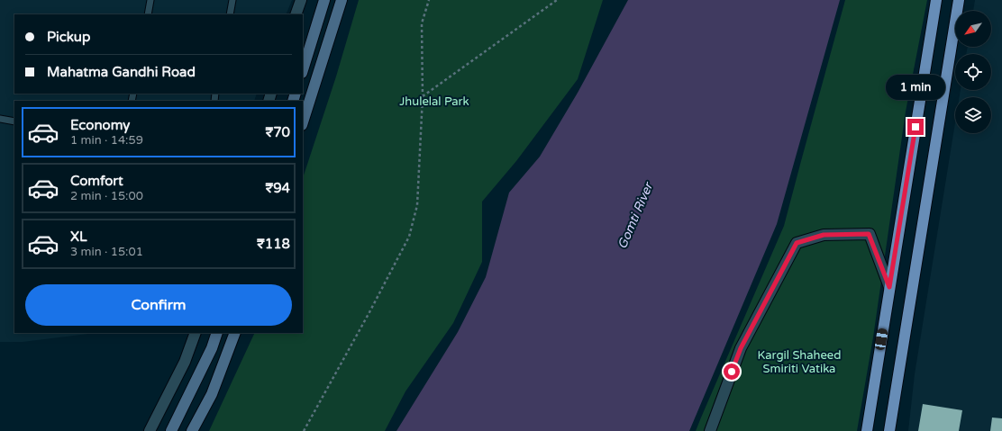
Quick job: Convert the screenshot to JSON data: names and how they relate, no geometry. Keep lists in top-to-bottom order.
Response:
{
  "water": ["Gomti River"],
  "parks": ["Jhulelal Park", "Kargil Shaheed Smiriti Vatika"],
  "north": "bottom left",
  "page": {
    "banner": ["Pickup", "Mahatma Gandhi Road"],
    "bubble": "1 min",
    "list": [
      {
        "name": "Economy",
        "note": "1 min · 14:59",
        "value": "₹70"
      },
      {
        "name": "Comfort",
        "note": "2 min · 15:00",
        "value": "₹94"
      },
      {
        "name": "XL",
        "note": "3 min · 15:01",
        "value": "₹118"
      }
    ],
    "buttons": "Confirm"
  }
}
